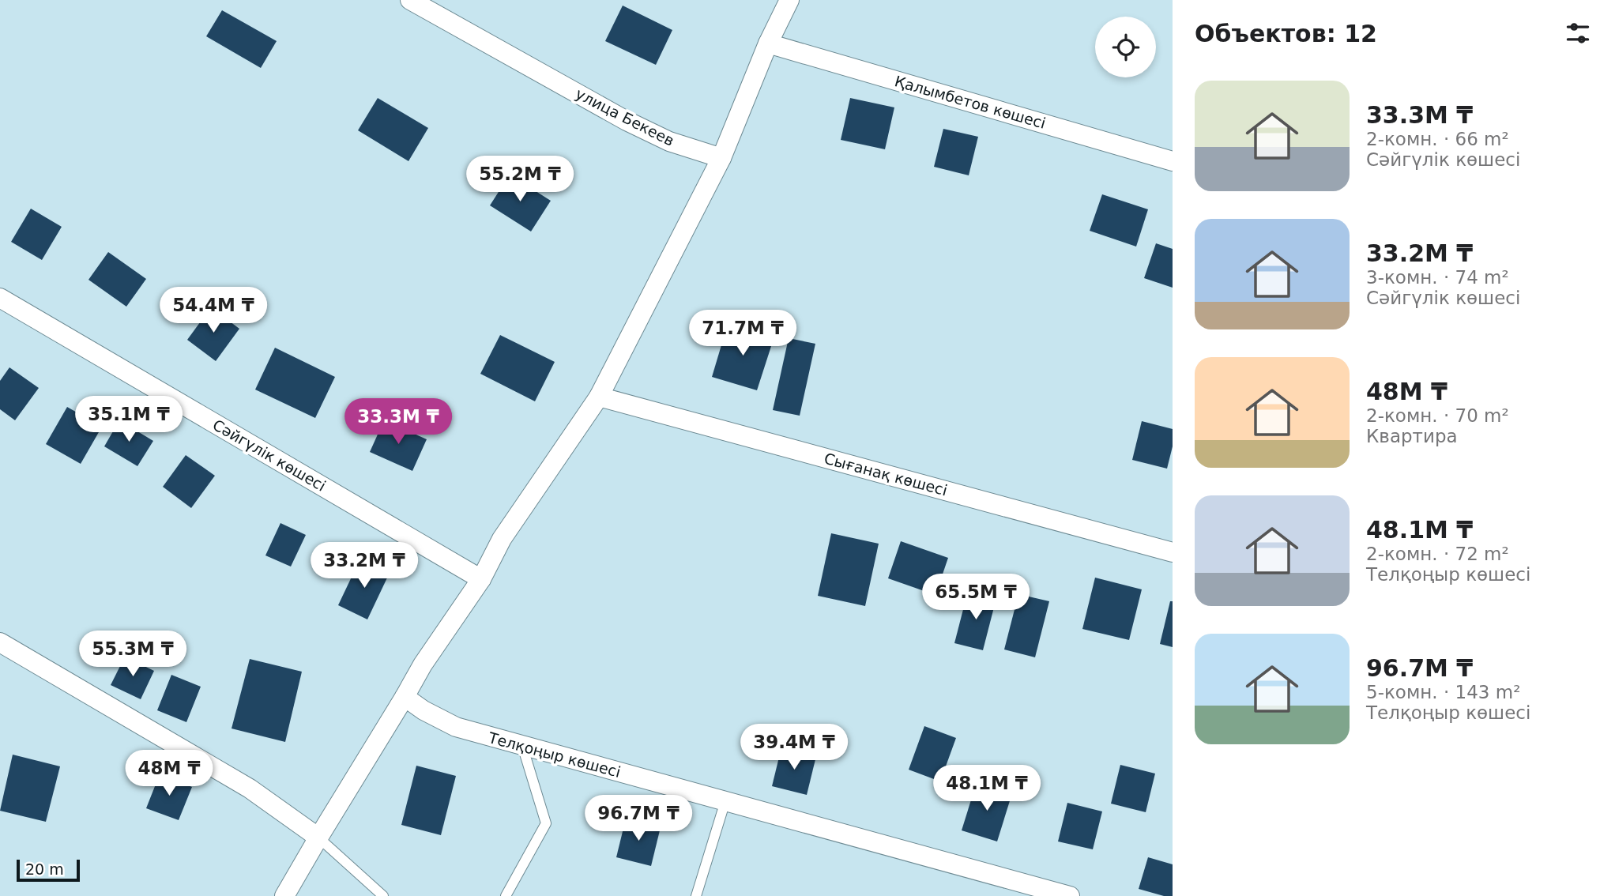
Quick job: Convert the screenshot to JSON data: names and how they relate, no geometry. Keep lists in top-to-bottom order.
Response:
{
  "streets": {
    "street": [
      "Қалымбетов көшесі",
      "улица Бекеев",
      "Сәйгүлік көшесі",
      "Сығанақ көшесі",
      "Телқоңыр көшесі"
    ]
  },
  "scale_bar": "20 m",
  "page": {
    "heading": "Объектов: 12",
    "list": [
      {
        "name": "33.3M ₸",
        "note": "2-комн. · 66 m² · Сәйгүлік көшесі"
      },
      {
        "name": "33.2M ₸",
        "note": "3-комн. · 74 m² · Сәйгүлік көшесі"
      },
      {
        "name": "48M ₸",
        "note": "2-комн. · 70 m² · Квартира"
      },
      {
        "name": "48.1M ₸",
        "note": "2-комн. · 72 m² · Телқоңыр көшесі"
      },
      {
        "name": "96.7M ₸",
        "note": "5-комн. · 143 m² · Телқоңыр көшесі"
      }
    ],
    "price": [
      "55.2M ₸",
      "54.4M ₸",
      "71.7M ₸",
      "35.1M ₸",
      "33.3M ₸",
      "33.2M ₸",
      "65.5M ₸",
      "55.3M ₸",
      "39.4M ₸",
      "48M ₸",
      "48.1M ₸",
      "96.7M ₸"
    ],
    "scale": "20 m"
  }
}
